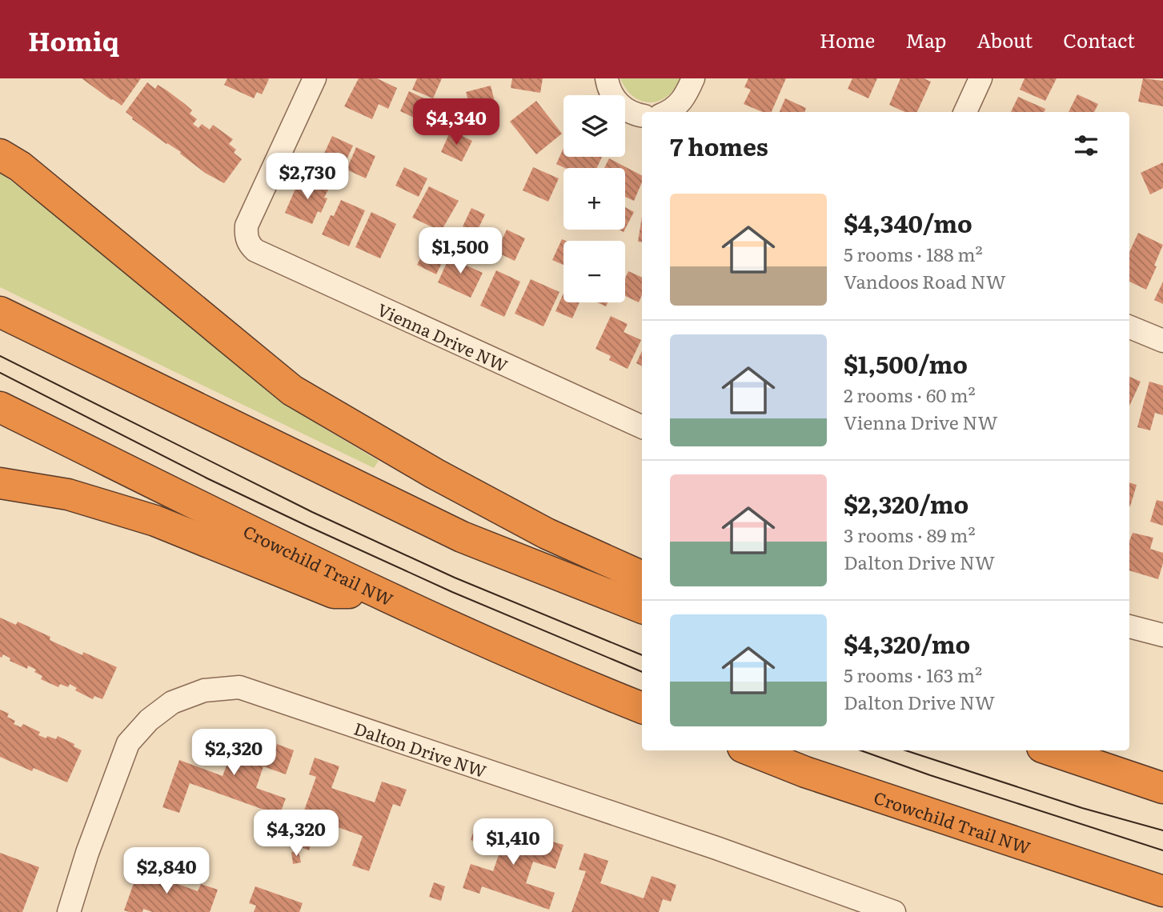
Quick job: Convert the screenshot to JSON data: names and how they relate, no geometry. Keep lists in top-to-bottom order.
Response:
{
  "streets": {
    "highway": ["Crowchild Trail NW"],
    "street": ["Vienna Drive NW", "Dalton Drive NW"]
  },
  "page": {
    "header": "Homiq",
    "nav": [
      "Home",
      "Map",
      "About",
      "Contact"
    ],
    "map_buttons": ["+", "−"],
    "price": [
      "$4,340",
      "$2,730",
      "$1,500",
      "$2,320",
      "$4,320",
      "$1,410",
      "$2,840"
    ],
    "heading": "7 homes",
    "list": [
      {
        "name": "$4,340/mo",
        "note": "5 rooms · 188 m² · Vandoos Road NW"
      },
      {
        "name": "$1,500/mo",
        "note": "2 rooms · 60 m² · Vienna Drive NW"
      },
      {
        "name": "$2,320/mo",
        "note": "3 rooms · 89 m² · Dalton Drive NW"
      },
      {
        "name": "$4,320/mo",
        "note": "5 rooms · 163 m² · Dalton Drive NW"
      }
    ]
  }
}
